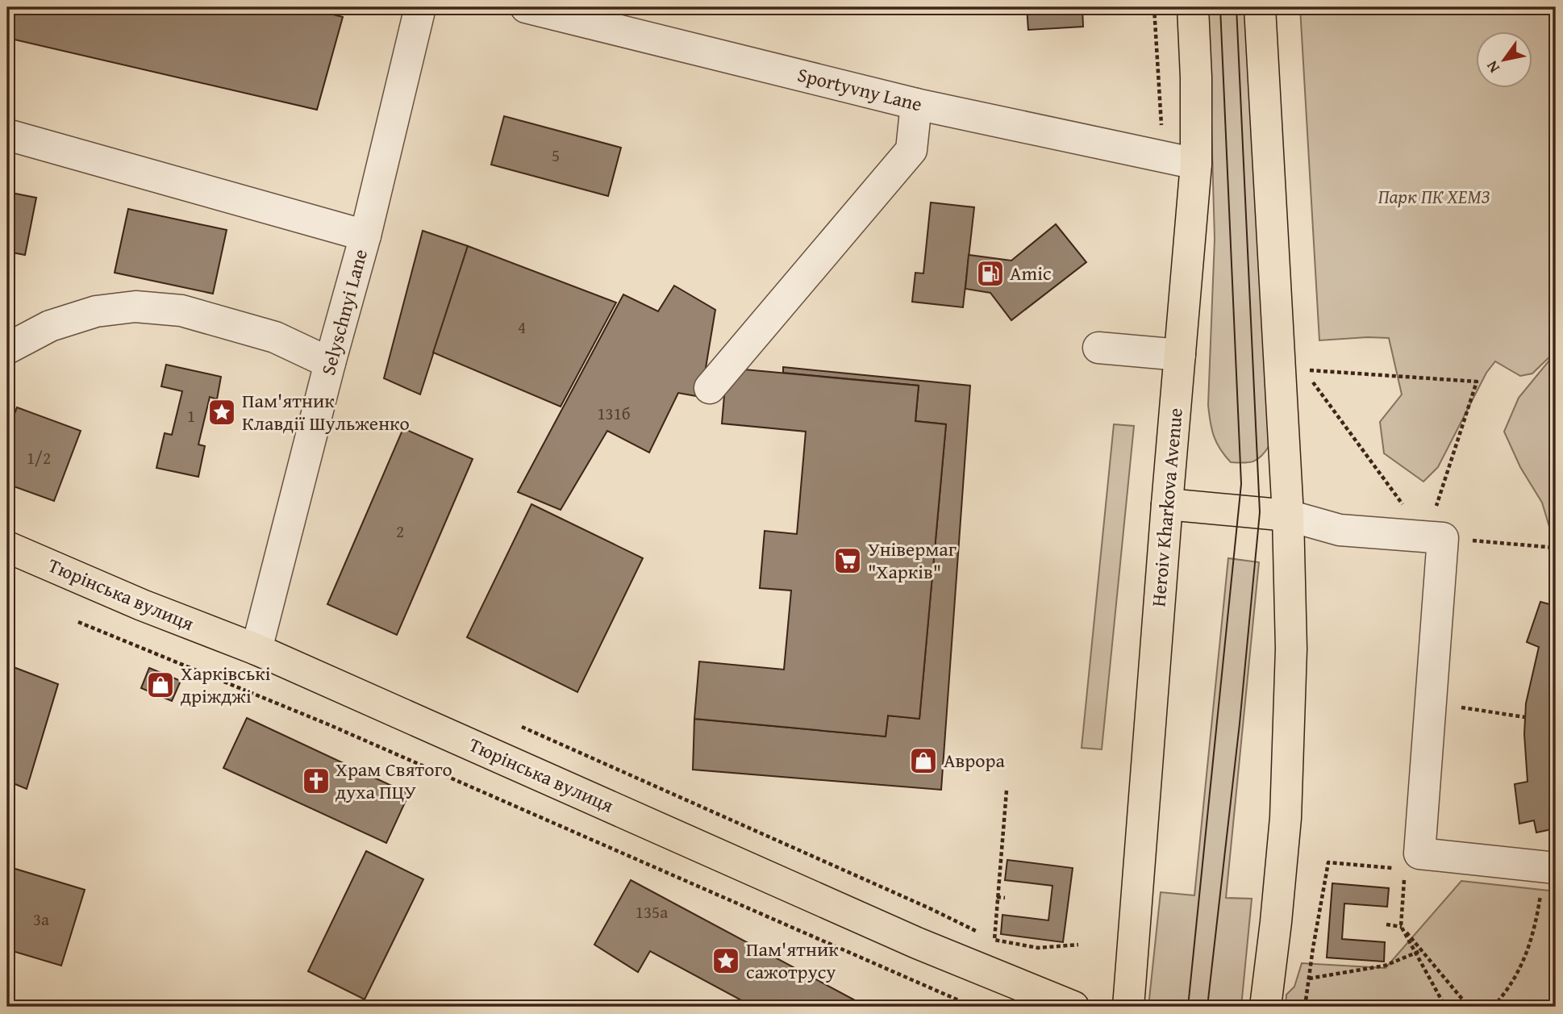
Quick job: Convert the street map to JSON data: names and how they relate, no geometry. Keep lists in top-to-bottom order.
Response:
{
  "streets": {
    "main road": ["Heroiv Kharkova Avenue", "Тюрінська вулиця"],
    "street": ["Sportyvny Lane", "Selyschnyi Lane"]
  },
  "crossings": [
    ["Sportyvny Lane", "Heroiv Kharkova Avenue"],
    ["Selyschnyi Lane", "Тюрінська вулиця"]
  ],
  "parks": ["Парк ПК ХЕМЗ"],
  "places": {
    "fuel station": ["Amic"],
    "place": ["Пам'ятник Клавдії Шульженко", "Пам'ятник сажотрусу"],
    "supermarket": ["Універмаг \"Харків\""],
    "shop": ["Харківські дріжджі", "Аврора"],
    "church": ["Храм Святого духа ПЦУ"]
  },
  "house_numbers": [
    "5",
    "4",
    "131б",
    "1",
    "1/2",
    "2",
    "135а",
    "3а"
  ],
  "north": "bottom left"
}
